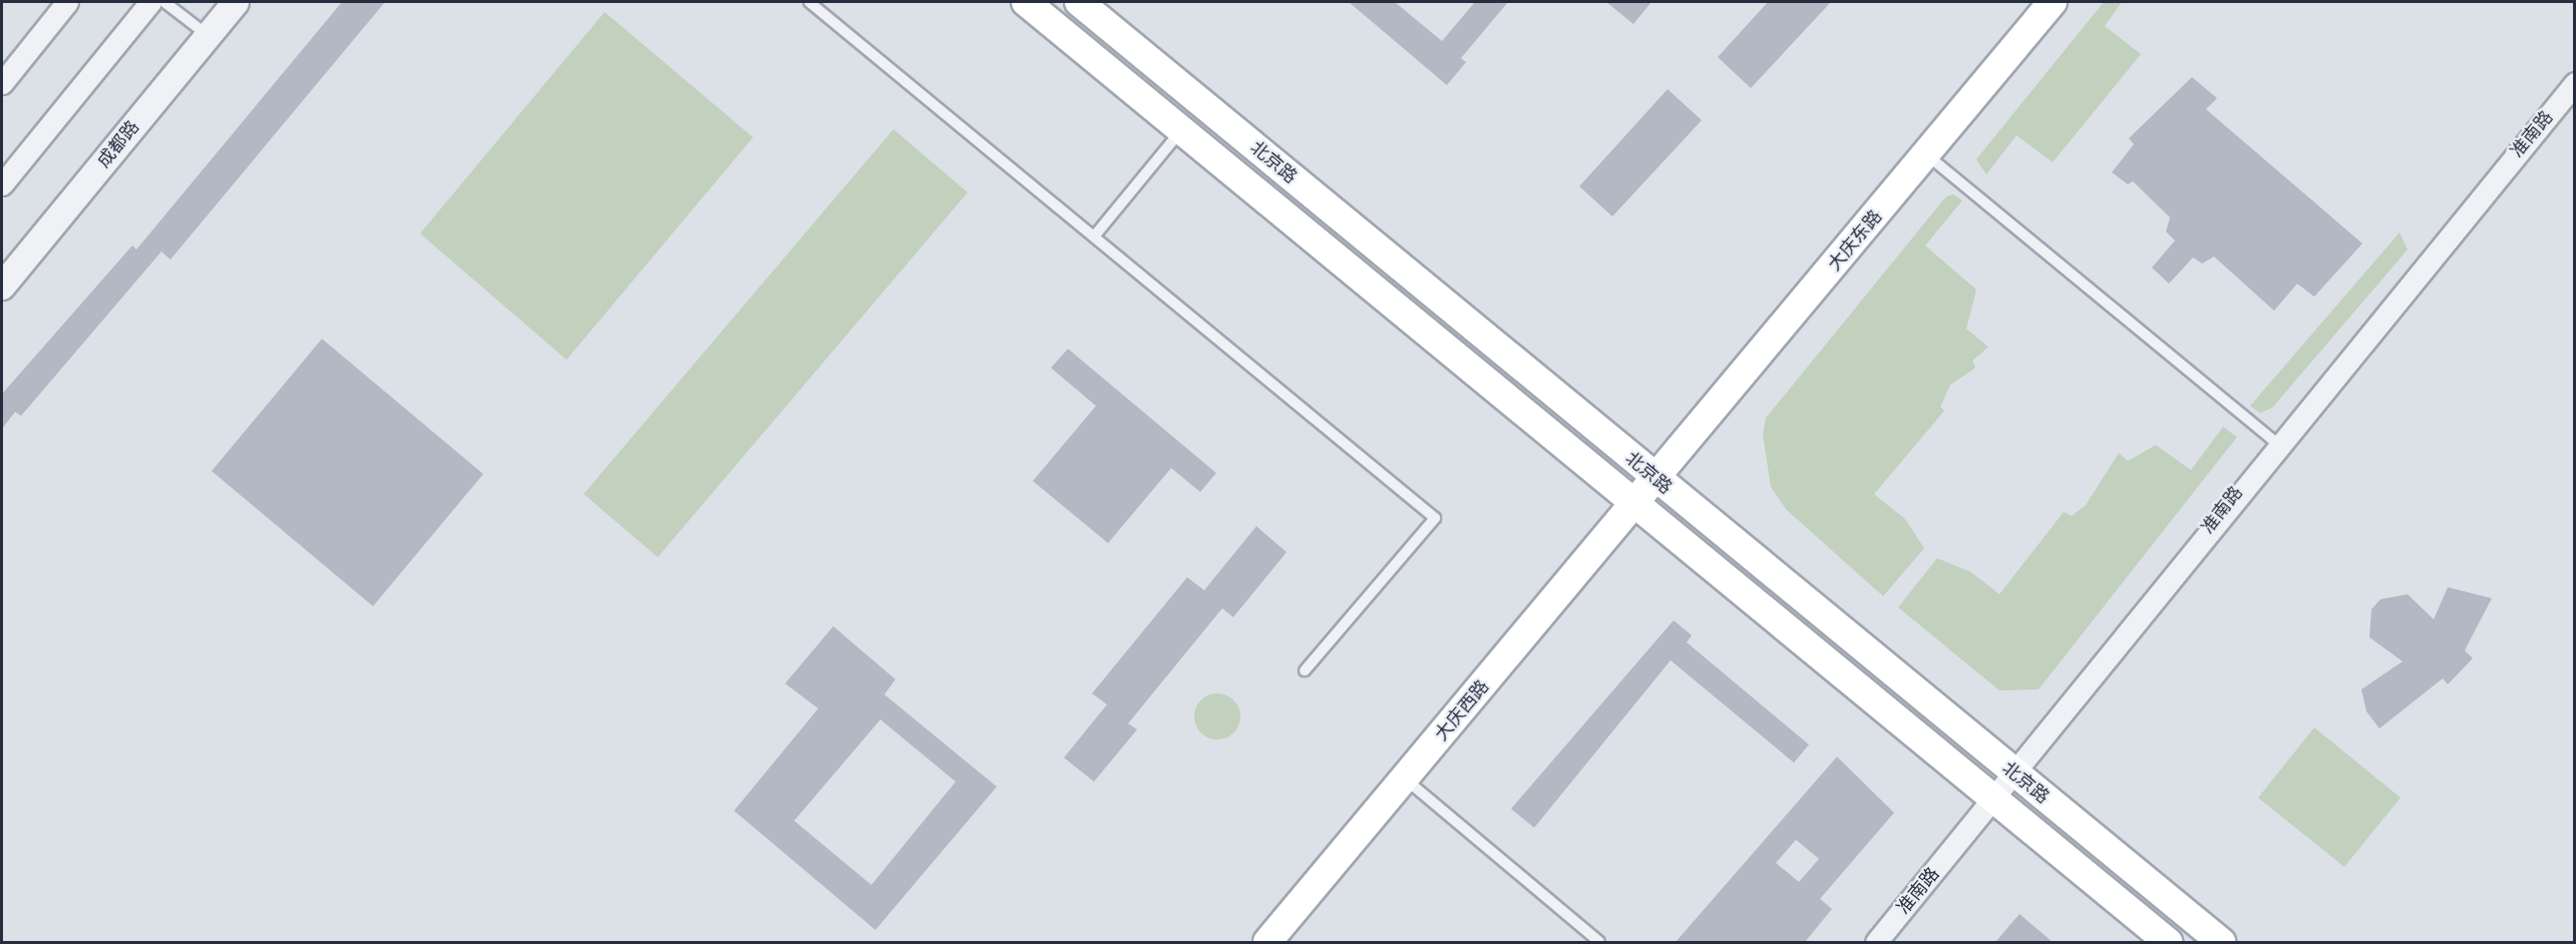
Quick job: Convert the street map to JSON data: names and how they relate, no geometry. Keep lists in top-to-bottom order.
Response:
{
  "streets": {
    "main road": ["北京路", "大庆东路", "大庆西路"],
    "street": ["准南路", "成都路"]
  },
  "crossings": [
    ["准南路", "北京路"],
    ["北京路", "大庆东路"],
    ["北京路", "大庆西路"],
    ["大庆东路", "大庆西路"]
  ]
}
